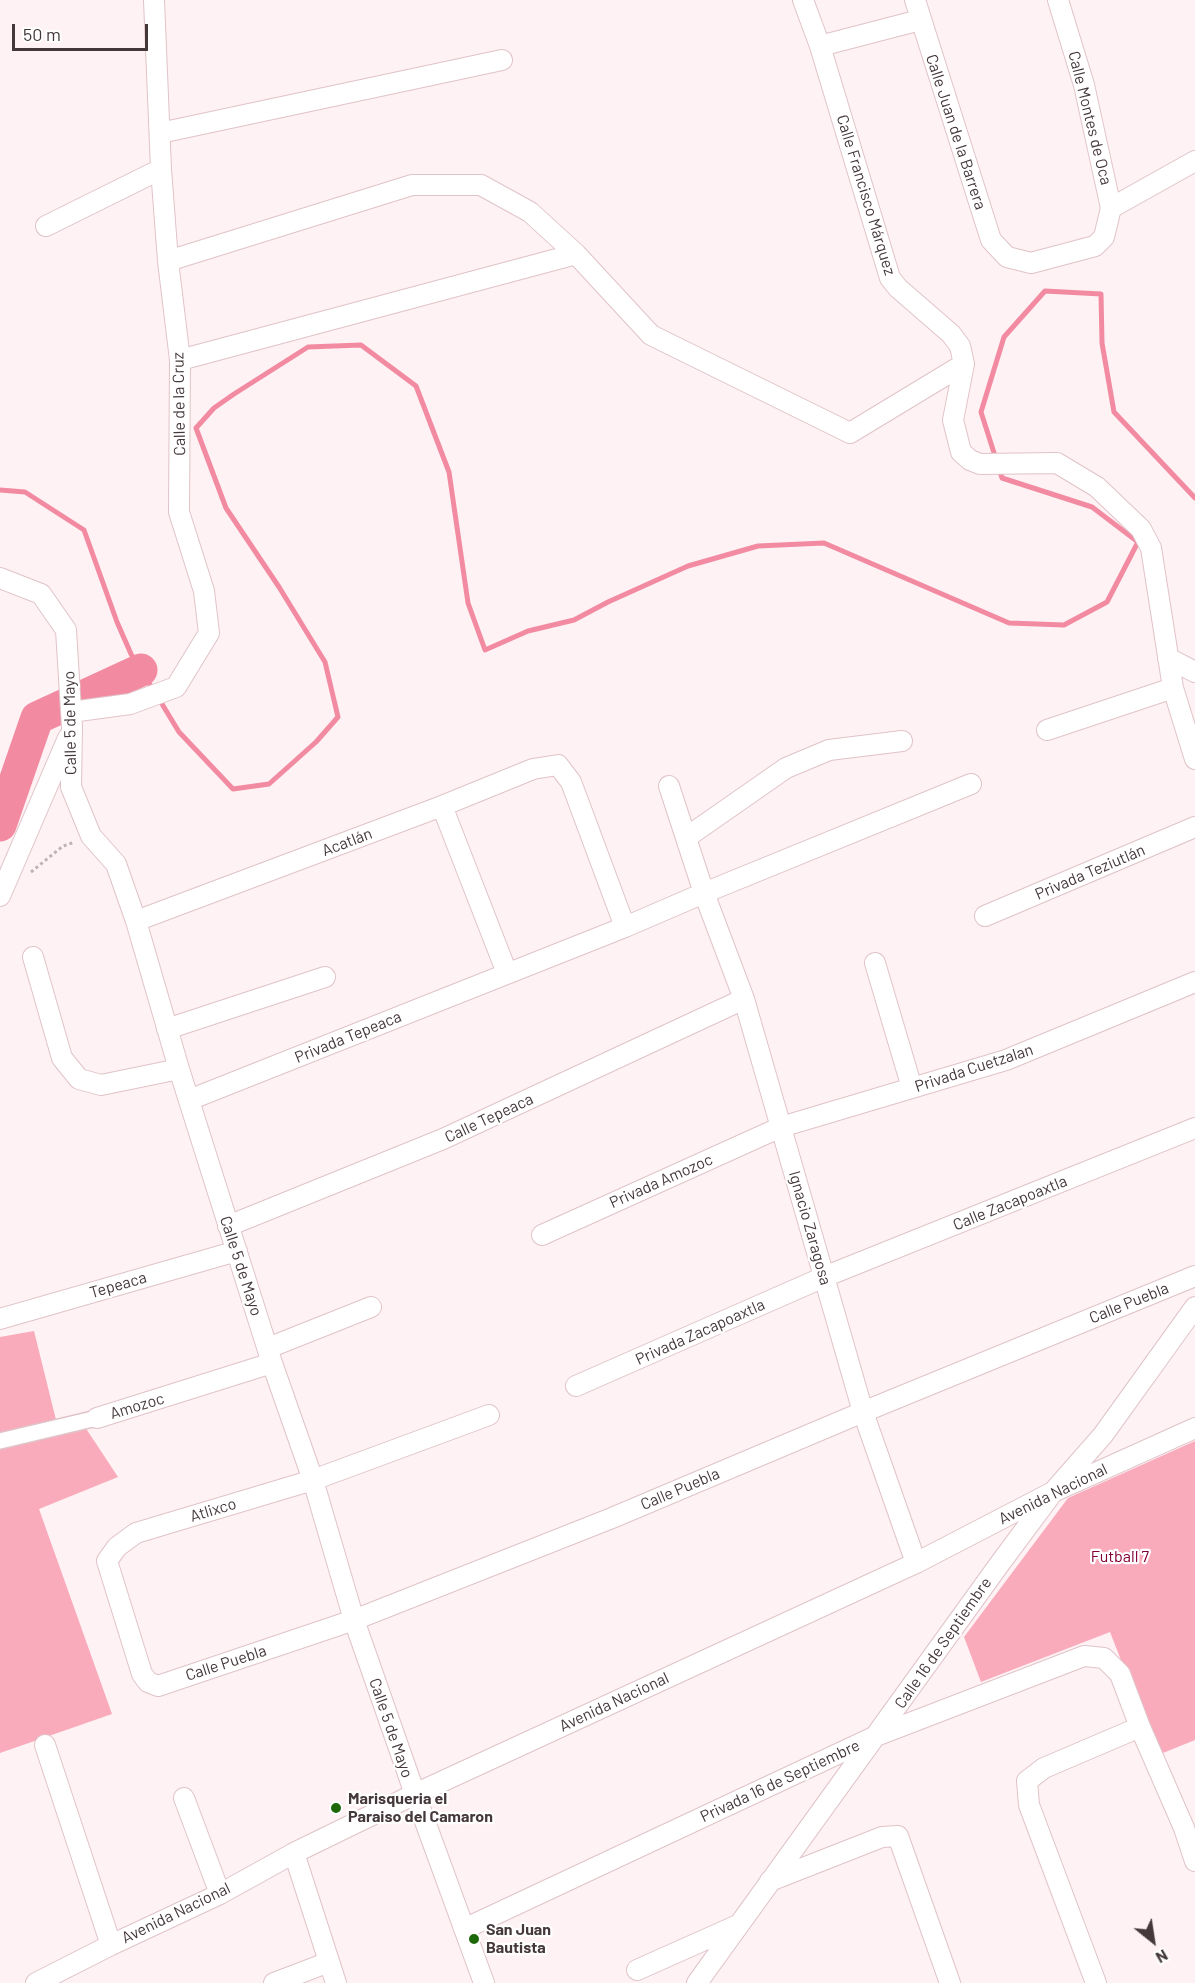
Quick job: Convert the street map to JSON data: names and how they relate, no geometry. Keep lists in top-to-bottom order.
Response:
{
  "streets": {
    "street": [
      "Calle Montes de Oca",
      "Calle Juan de la Barrera",
      "Calle Francisco Márquez",
      "Calle de la Cruz",
      "Calle 5 de Mayo",
      "Acatlán",
      "Privada Teziutlán",
      "Privada Tepeaca",
      "Privada Cuetzalan",
      "Calle Tepeaca",
      "Privada Amozoc",
      "Calle Zacapoaxtla",
      "Ignacio Zaragosa",
      "Tepeaca",
      "Calle Puebla",
      "Privada Zacapoaxtla",
      "Amozoc",
      "Avenida Nacional",
      "Atlixco",
      "Calle 16 de Septiembre",
      "Privada 16 de Septiembre"
    ]
  },
  "crossings": [
    ["Calle Montes de Oca", "Calle Juan de la Barrera"],
    ["Calle de la Cruz", "Calle 5 de Mayo"],
    ["Calle 5 de Mayo", "Acatlán"],
    ["Calle 5 de Mayo", "Privada Tepeaca"],
    ["Calle 5 de Mayo", "Calle Tepeaca"],
    ["Calle 5 de Mayo", "Tepeaca"],
    ["Calle 5 de Mayo", "Calle Puebla"],
    ["Calle 5 de Mayo", "Amozoc"],
    ["Calle 5 de Mayo", "Avenida Nacional"],
    ["Calle 5 de Mayo", "Atlixco"],
    ["Calle 5 de Mayo", "Privada 16 de Septiembre"],
    ["Privada Cuetzalan", "Privada Amozoc"],
    ["Privada Cuetzalan", "Ignacio Zaragosa"],
    ["Calle Tepeaca", "Ignacio Zaragosa"],
    ["Privada Amozoc", "Ignacio Zaragosa"],
    ["Calle Zacapoaxtla", "Ignacio Zaragosa"],
    ["Calle Zacapoaxtla", "Privada Zacapoaxtla"],
    ["Ignacio Zaragosa", "Calle Puebla"],
    ["Ignacio Zaragosa", "Privada Zacapoaxtla"],
    ["Ignacio Zaragosa", "Avenida Nacional"],
    ["Calle Puebla", "Atlixco"],
    ["Avenida Nacional", "Calle 16 de Septiembre"],
    ["Calle 16 de Septiembre", "Privada 16 de Septiembre"]
  ],
  "parks": ["Futball 7"],
  "places": ["Marisqueria el Paraiso del Camaron", "San Juan Bautista"],
  "scale_bar": "50 m",
  "north": "bottom right"
}
